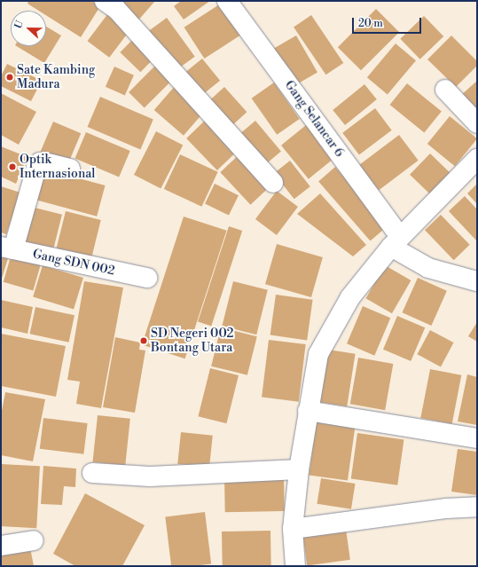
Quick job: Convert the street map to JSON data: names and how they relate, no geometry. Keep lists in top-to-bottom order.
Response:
{
  "streets": {
    "street": ["Gang Selancar 6", "Gang SDN 002"]
  },
  "places": ["Sate Kambing Madura", "Optik Internasional", "SD Negeri 002 Bontang Utara"],
  "scale_bar": "20 m",
  "north": "left"
}
